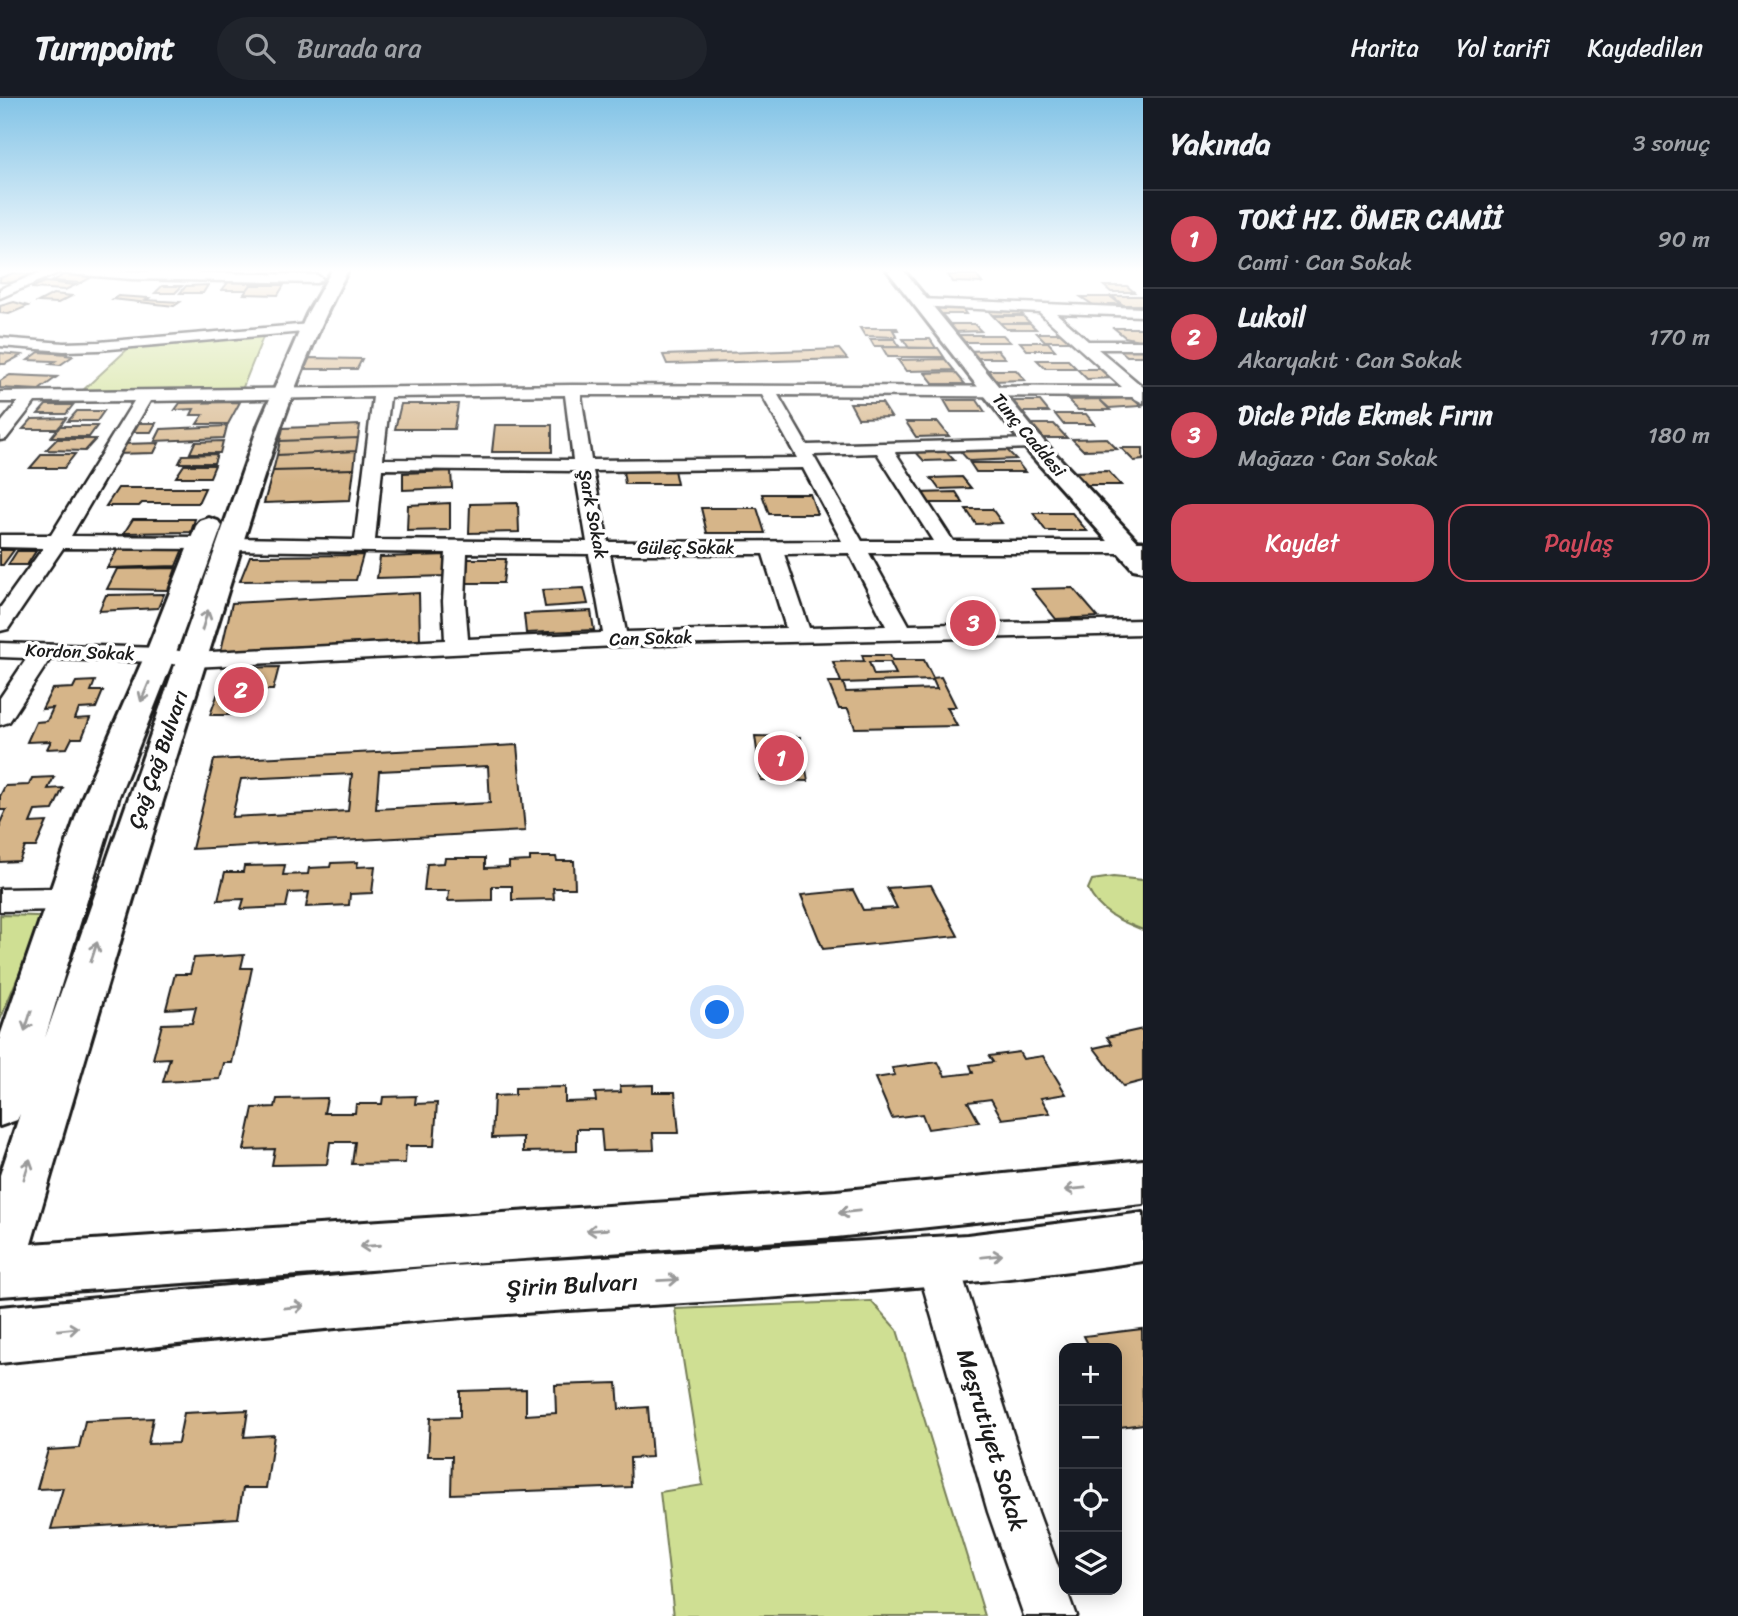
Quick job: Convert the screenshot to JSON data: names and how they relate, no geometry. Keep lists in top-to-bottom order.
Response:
{
  "streets": {
    "main road": ["Tunç Caddesi", "Çağ Çağ Bulvarı", "Şirin Bulvarı"],
    "street": [
      "Şark Sokak",
      "Güleç Sokak",
      "Can Sokak",
      "Kordon Sokak",
      "Meşrutiyet Sokak"
    ]
  },
  "crossings": [
    ["Tunç Caddesi", "Güleç Sokak"],
    ["Şark Sokak", "Güleç Sokak"],
    ["Şark Sokak", "Can Sokak"],
    ["Güleç Sokak", "Çağ Çağ Bulvarı"],
    ["Can Sokak", "Kordon Sokak"],
    ["Can Sokak", "Çağ Çağ Bulvarı"],
    ["Kordon Sokak", "Çağ Çağ Bulvarı"],
    ["Şirin Bulvarı", "Meşrutiyet Sokak"]
  ],
  "page": {
    "header": "Turnpoint",
    "search": "Burada ara",
    "nav": ["Harita", "Yol tarifi", "Kaydedilen"],
    "heading": ["Yakında", "3 sonuç"],
    "list": [
      {
        "mark": "1",
        "name": "TOKİ HZ. ÖMER CAMİİ",
        "note": "Cami · Can Sokak",
        "value": "90 m"
      },
      {
        "mark": "2",
        "name": "Lukoil",
        "note": "Akaryakıt · Can Sokak",
        "value": "170 m"
      },
      {
        "mark": "3",
        "name": "Dicle Pide Ekmek Fırın",
        "note": "Mağaza · Can Sokak",
        "value": "180 m"
      }
    ],
    "buttons": ["Kaydet", "Paylaş"],
    "pins": ["3", "2", "1"],
    "map_buttons": ["+", "−"]
  }
}
